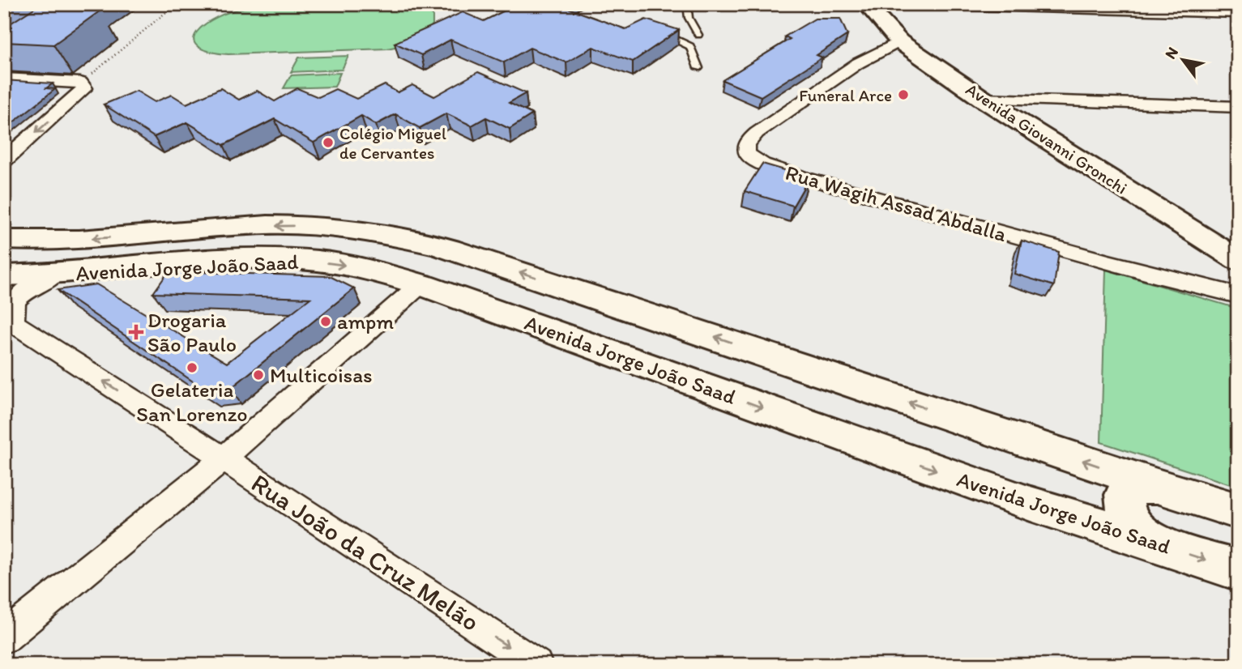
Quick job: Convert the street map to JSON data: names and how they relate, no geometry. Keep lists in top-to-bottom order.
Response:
{
  "streets": {
    "main road": ["Avenida Giovanni Gronchi", "Avenida Jorge João Saad"],
    "street": ["Rua Wagih Assad Abdalla", "Rua João da Cruz Melão"]
  },
  "crossings": [
    ["Avenida Giovanni Gronchi", "Rua Wagih Assad Abdalla"]
  ],
  "places": {
    "other": [
      "Funeral Arce",
      "Colégio Miguel de Cervantes",
      "ampm",
      "Gelateria San Lorenzo",
      "Multicoisas"
    ],
    "health": ["Drogaria São Paulo"]
  },
  "north": "top left"
}
